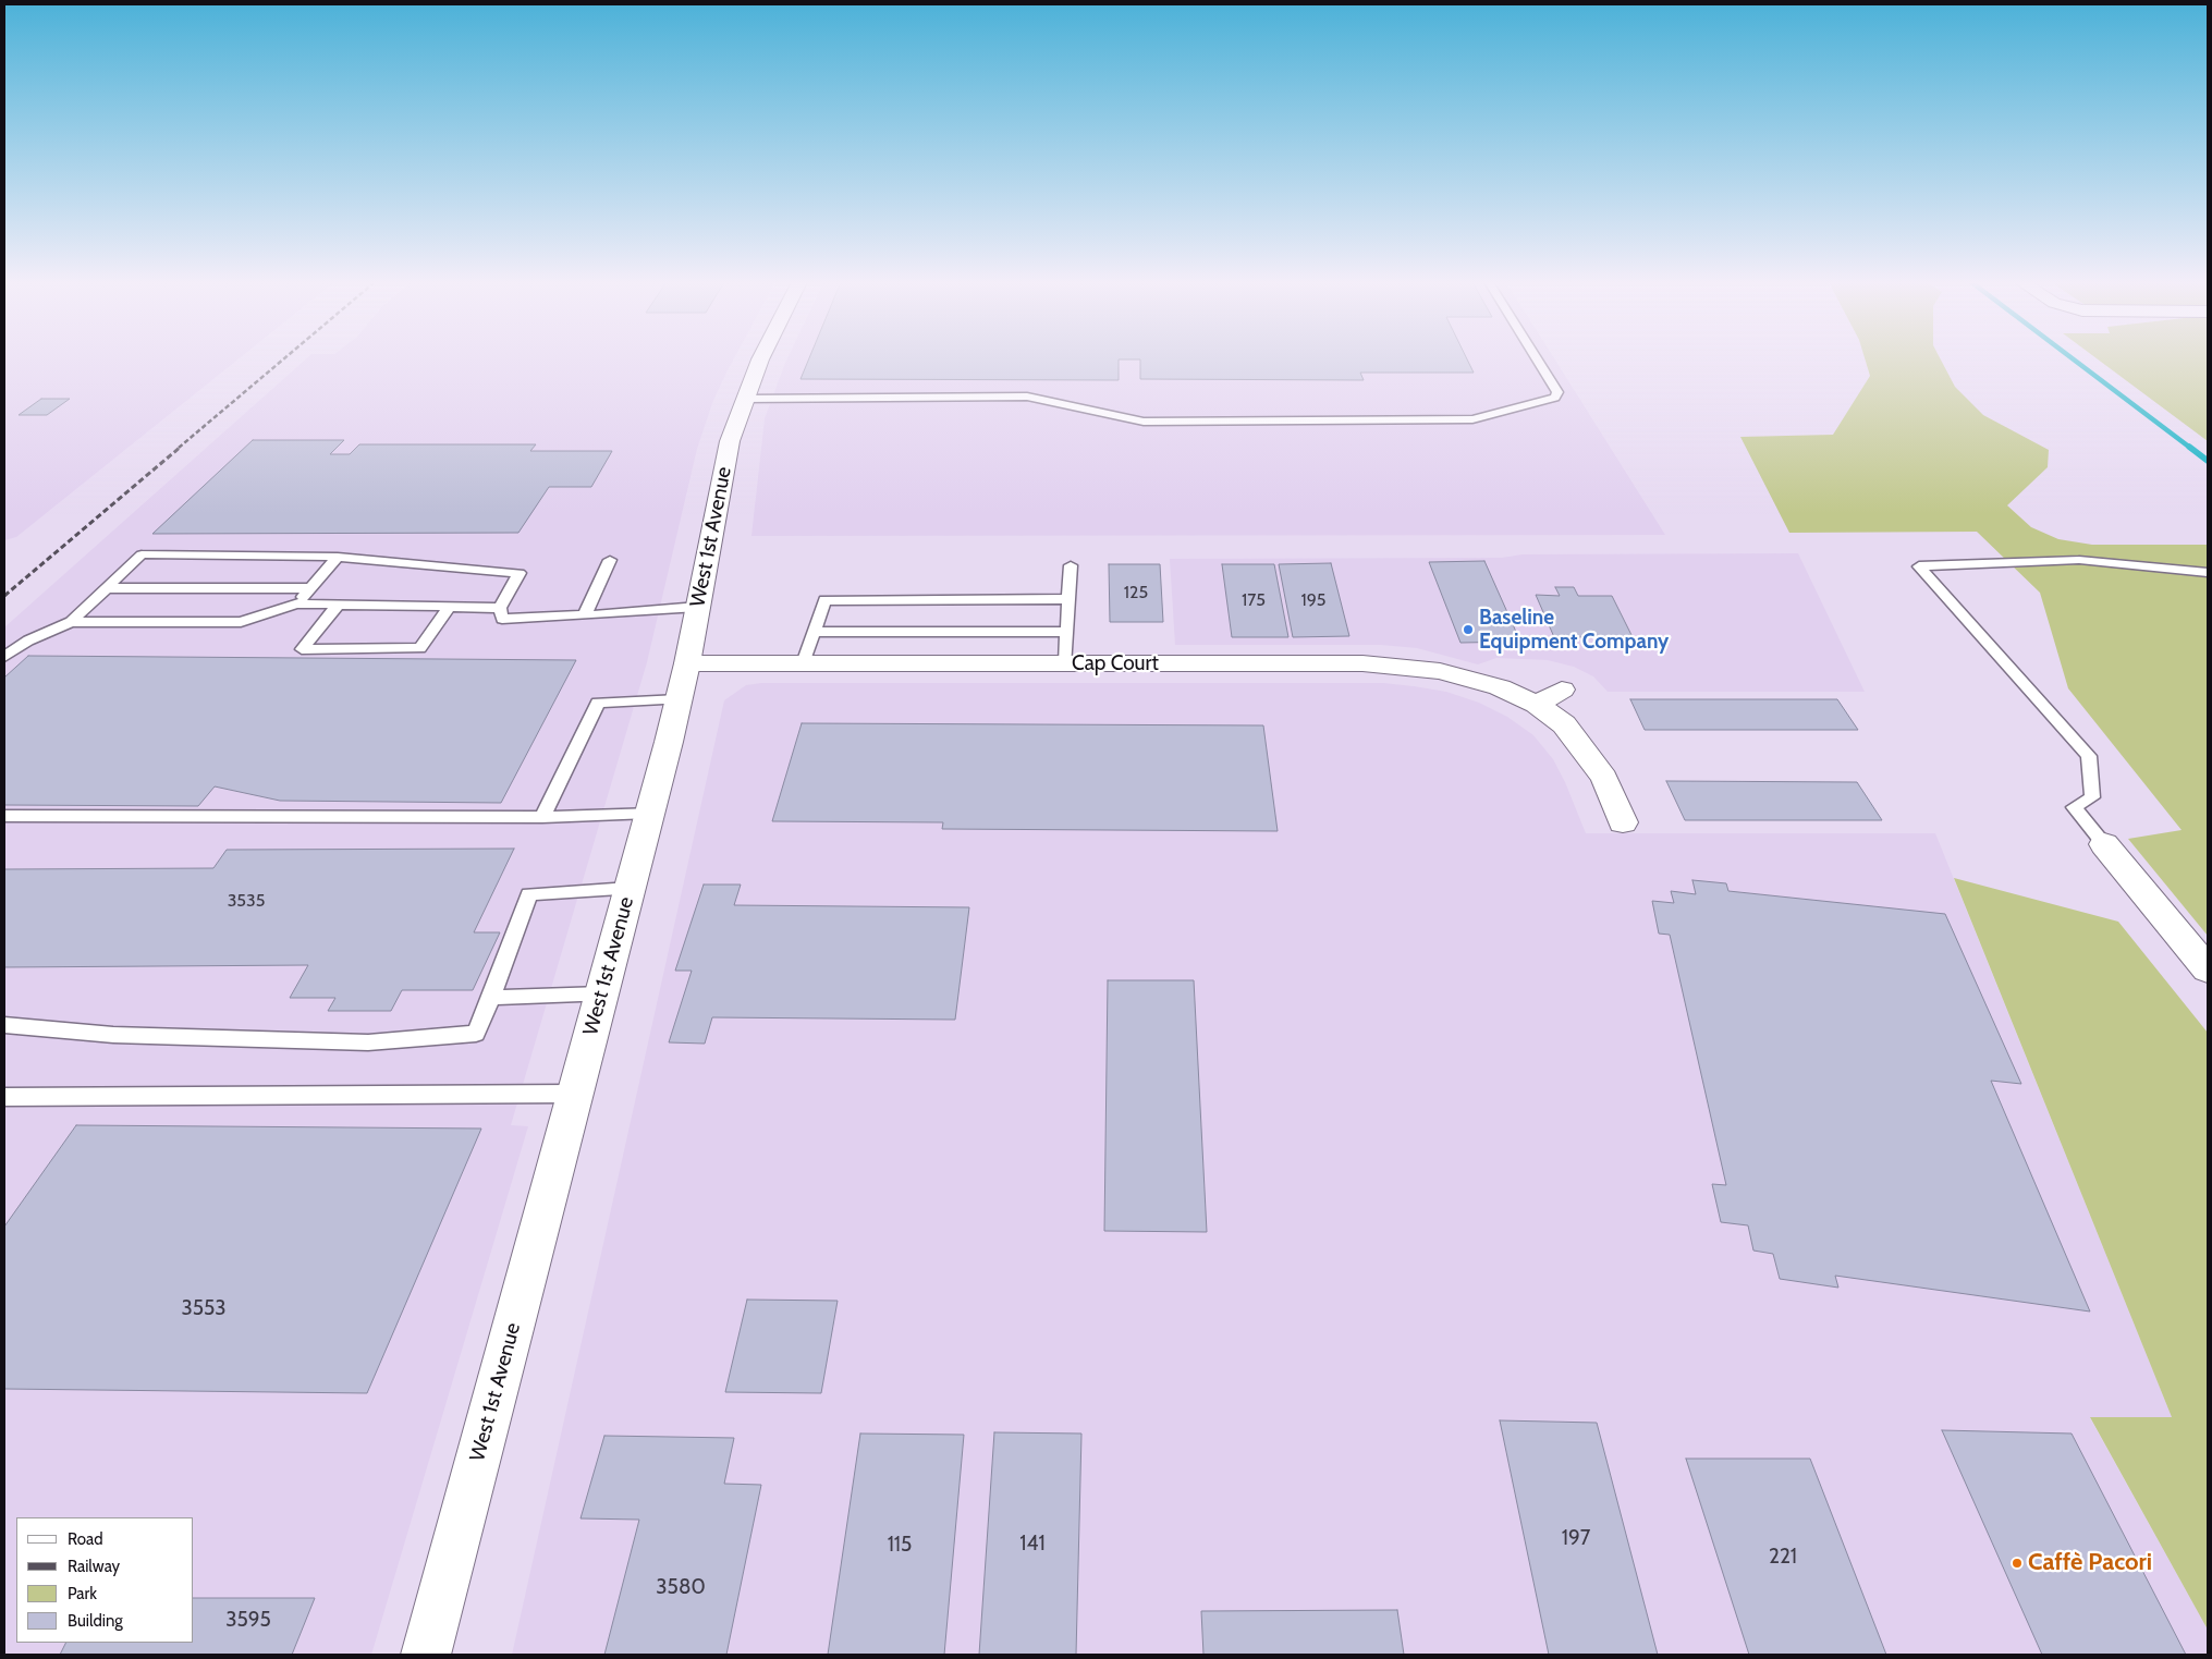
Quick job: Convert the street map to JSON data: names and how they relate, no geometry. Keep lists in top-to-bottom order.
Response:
{
  "streets": {
    "street": ["West 1st Avenue", "Cap Court"]
  },
  "crossings": [
    ["West 1st Avenue", "Cap Court"]
  ],
  "places": ["Baseline Equipment Company", "Caffè Pacori"],
  "house_numbers": [
    "125",
    "175",
    "195",
    "3535",
    "3553",
    "197",
    "141",
    "115",
    "221",
    "3580",
    "3595"
  ],
  "legend": [
    "Road",
    "Railway",
    "Park",
    "Building"
  ]
}
